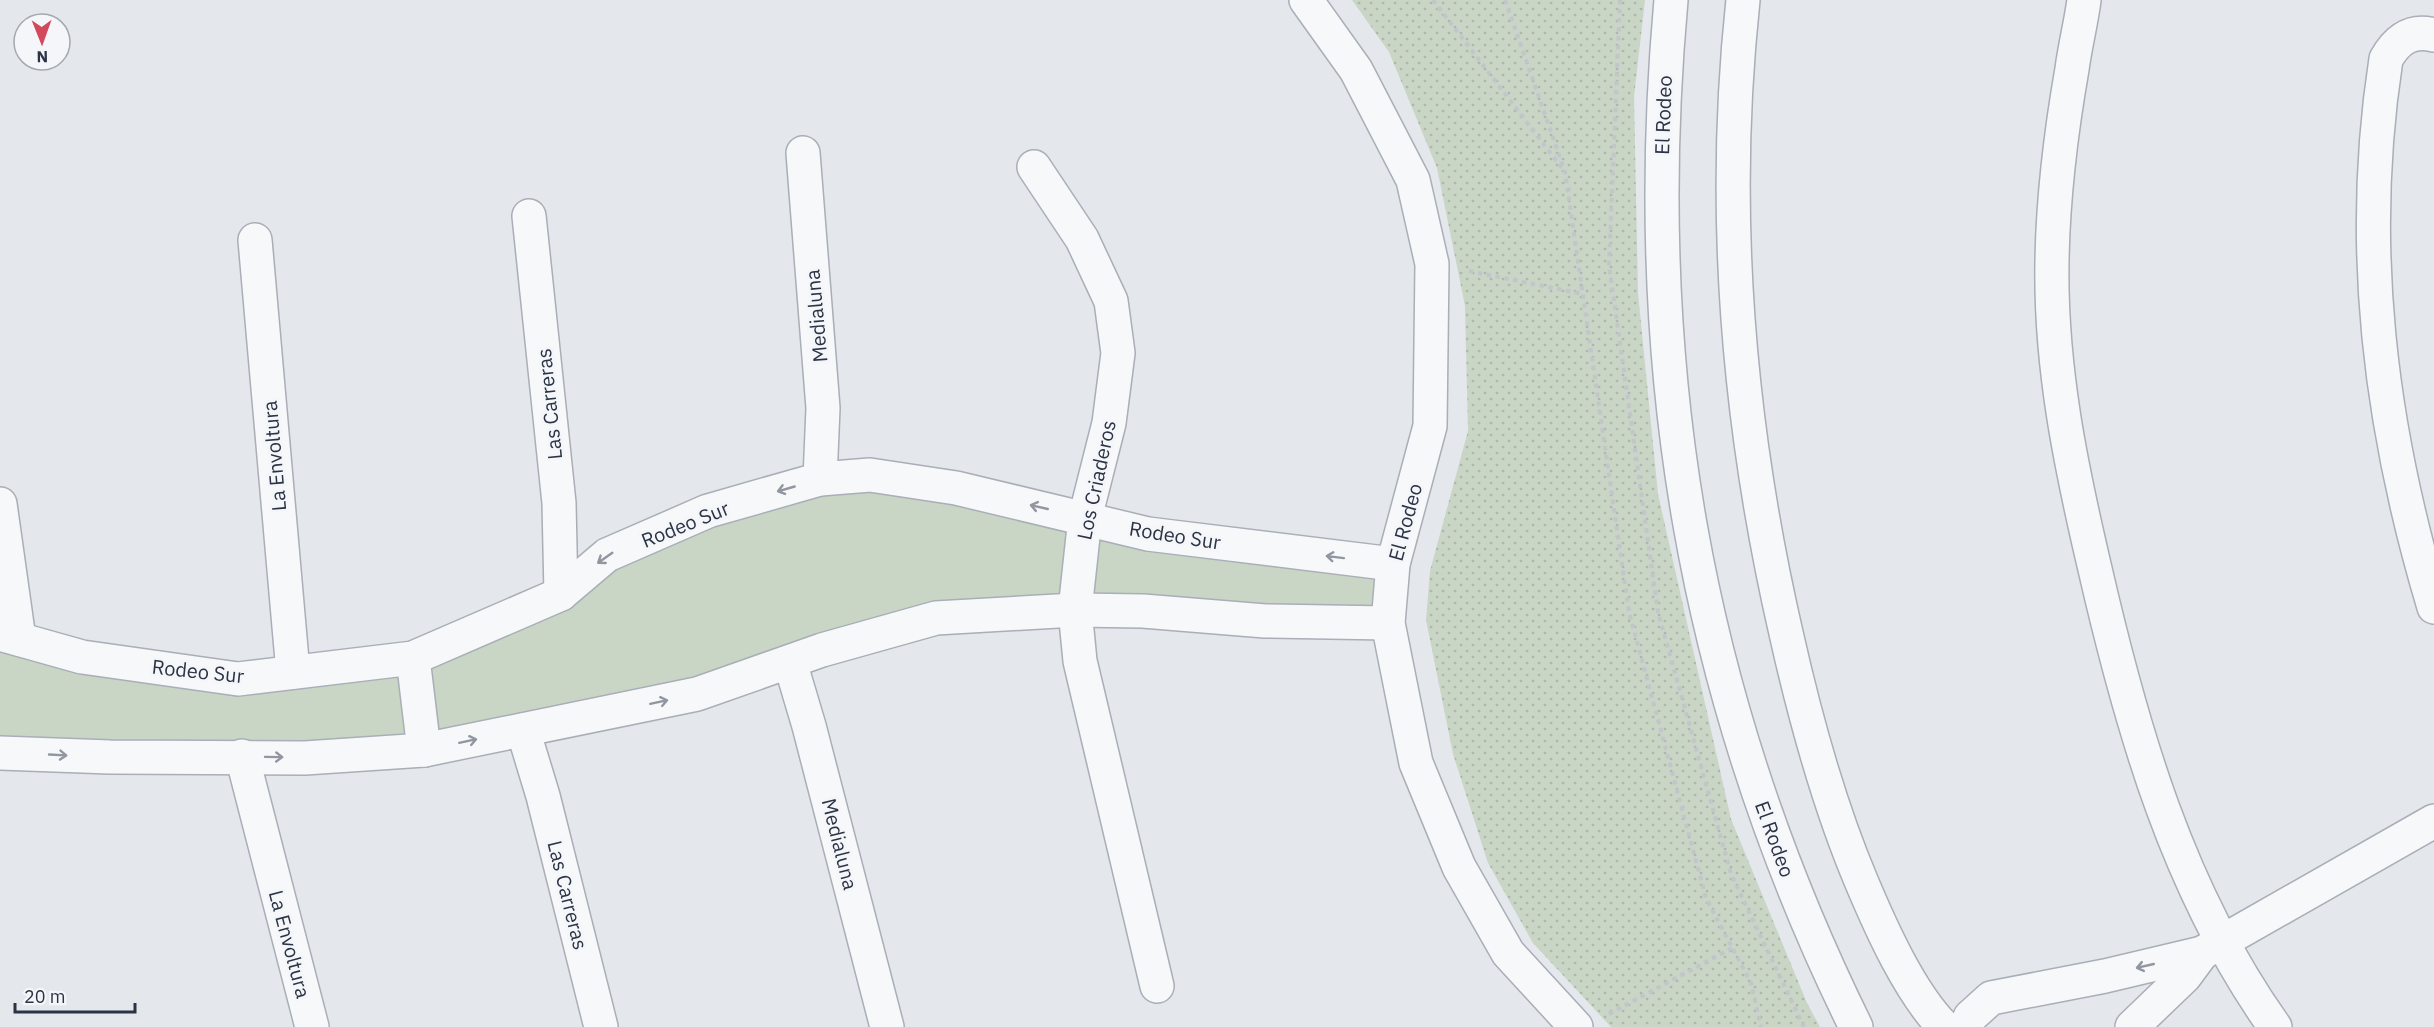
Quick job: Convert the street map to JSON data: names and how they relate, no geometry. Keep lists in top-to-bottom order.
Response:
{
  "streets": {
    "street": [
      "El Rodeo",
      "Medialuna",
      "Las Carreras",
      "La Envoltura",
      "Los Criaderos",
      "Rodeo Sur"
    ]
  },
  "crossings": [
    ["El Rodeo", "Rodeo Sur"],
    ["Medialuna", "Rodeo Sur"],
    ["Las Carreras", "Rodeo Sur"],
    ["La Envoltura", "Rodeo Sur"],
    ["Los Criaderos", "Rodeo Sur"]
  ],
  "scale_bar": "20 m",
  "north": "bottom"
}
